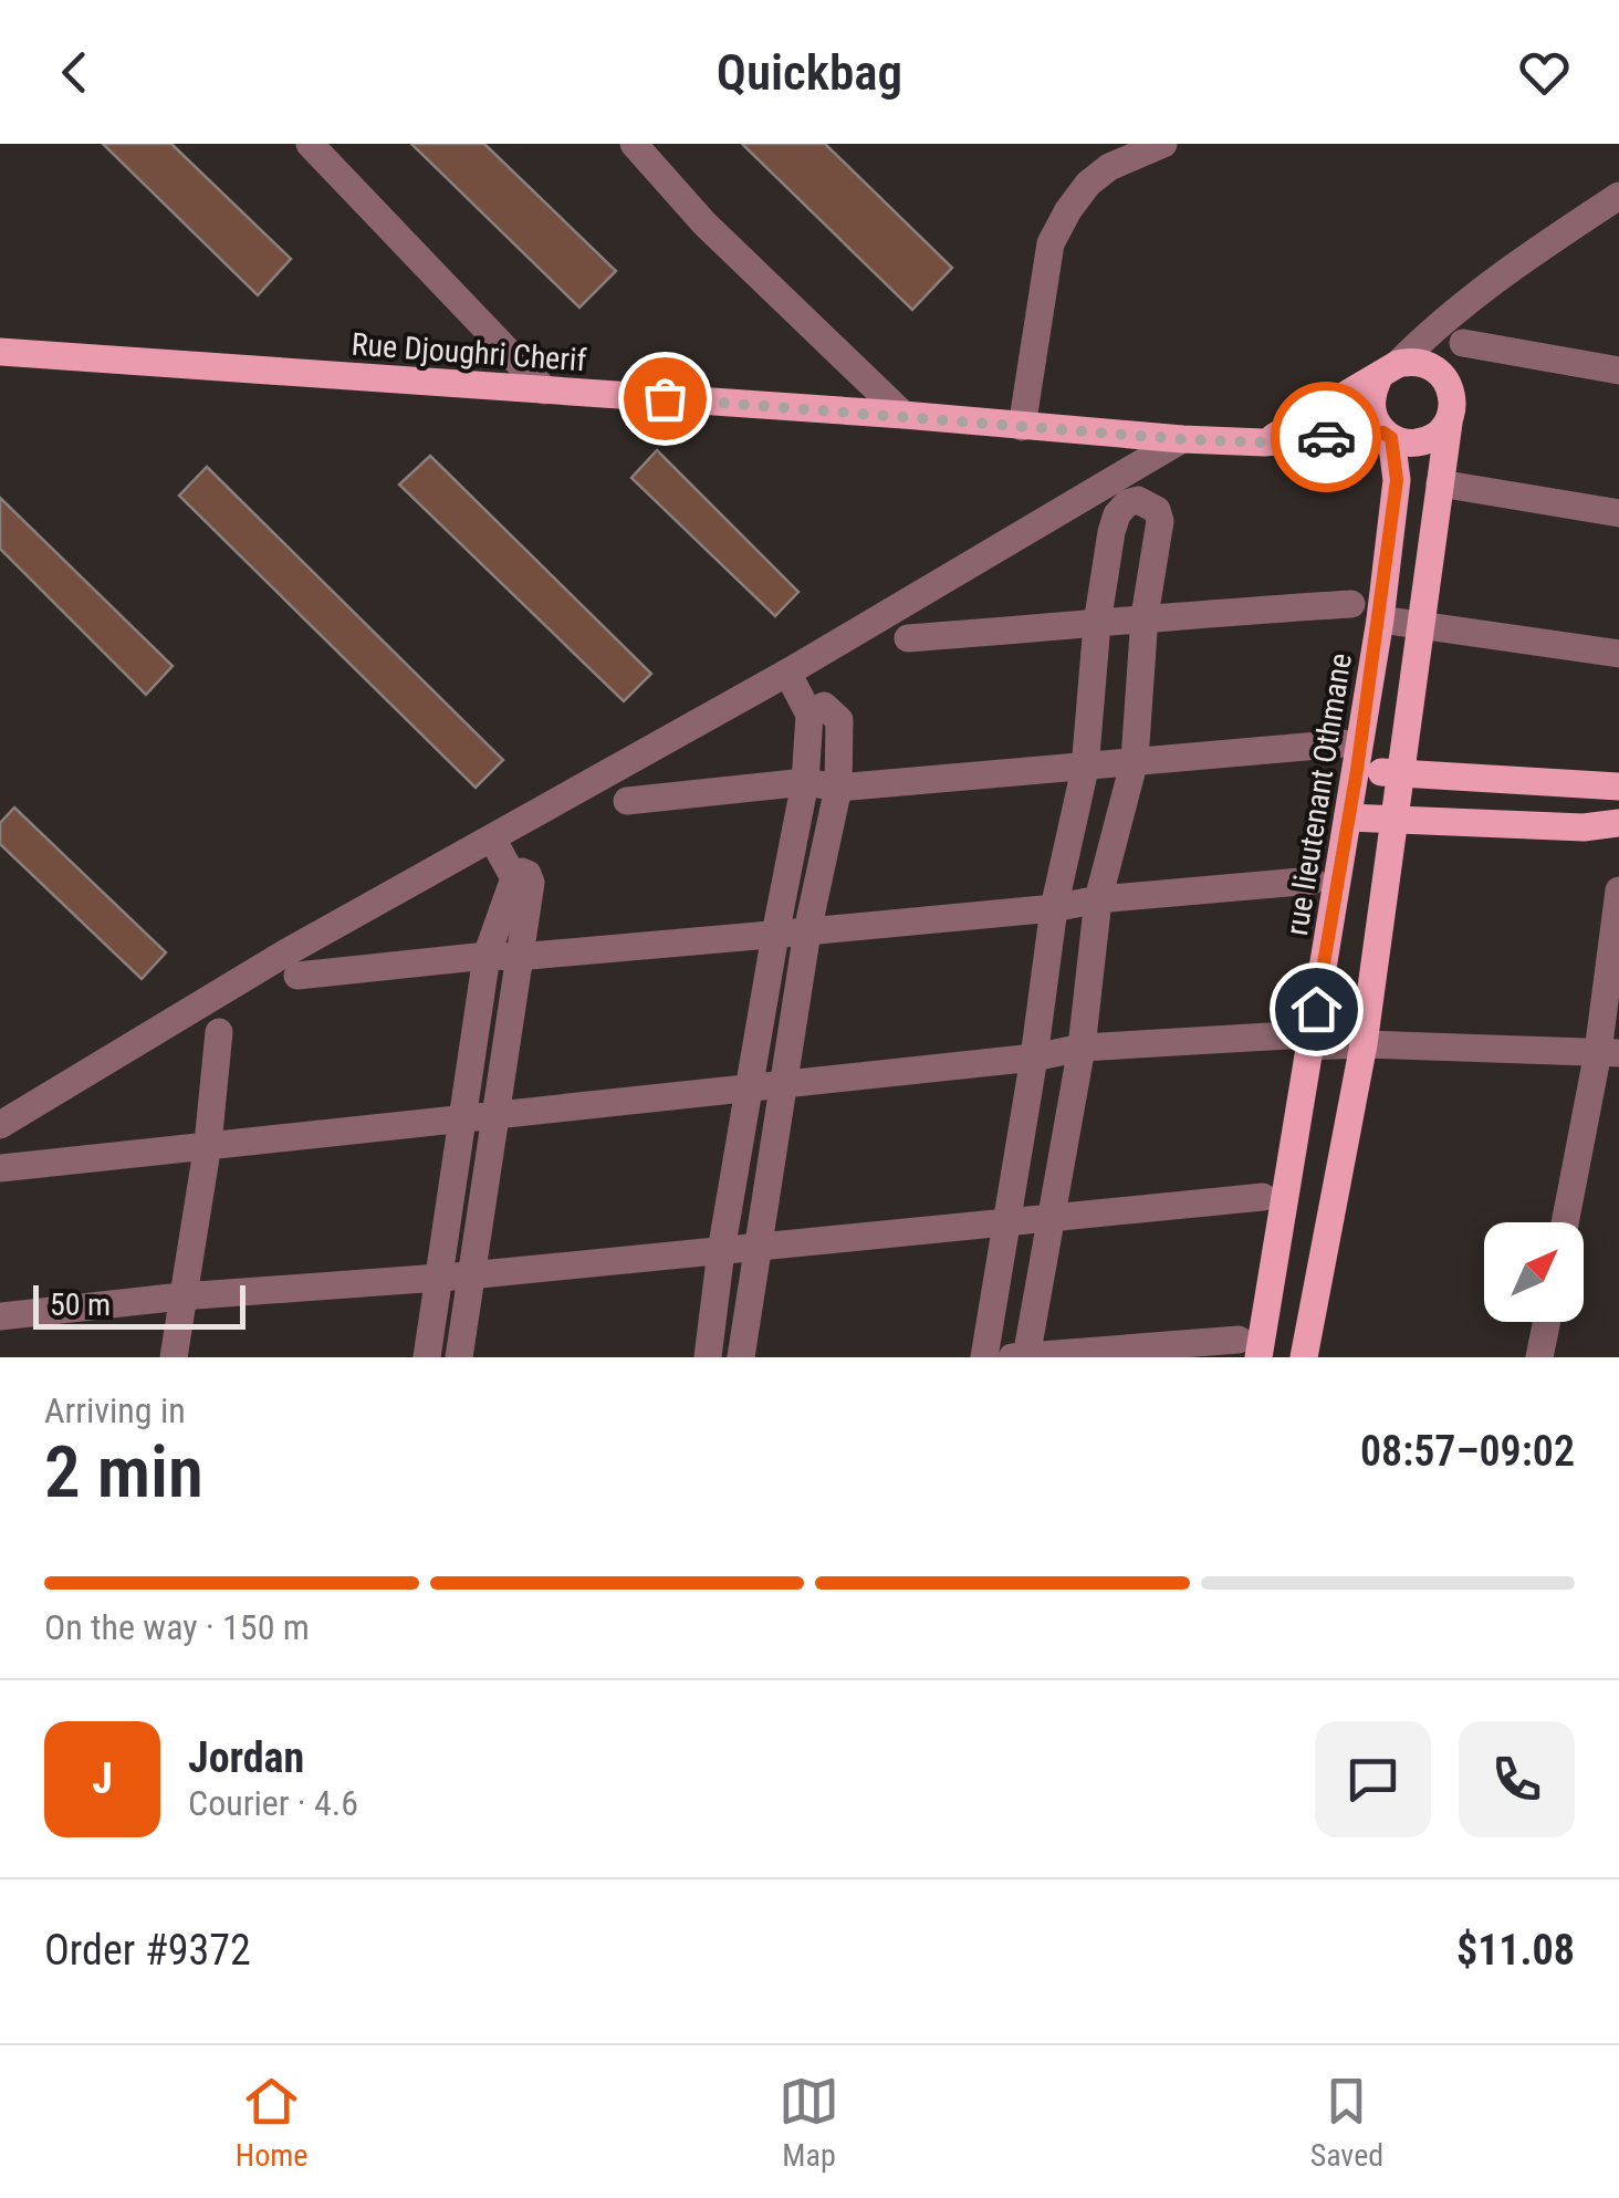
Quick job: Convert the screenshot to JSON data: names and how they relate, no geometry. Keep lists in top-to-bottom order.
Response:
{
  "streets": {
    "main road": ["Rue Djoughri Cherif", "rue lieutenant Othmane"]
  },
  "crossings": [
    ["Rue Djoughri Cherif", "rue lieutenant Othmane"]
  ],
  "scale_bar": "50 m",
  "north": "top right",
  "page": {
    "header": "Quickbag",
    "scale": "50 m",
    "heading": ["2 min", "Arriving in", "08:57–09:02"],
    "panel": [
      "Jordan",
      "Courier · 4.6",
      "Order #9372",
      "$11.08"
    ],
    "bar": "On the way · 150 m",
    "round": "J",
    "tabs": ["Home", "Map", "Saved"]
  }
}
